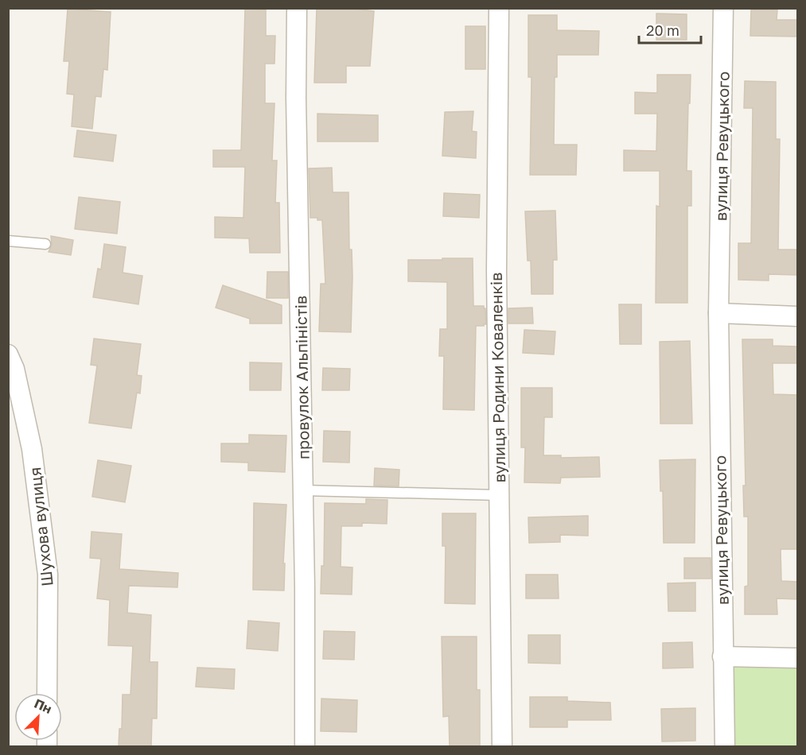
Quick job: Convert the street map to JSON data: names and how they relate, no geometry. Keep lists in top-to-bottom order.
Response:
{
  "streets": {
    "street": [
      "вулиця Ревуцького",
      "провулок Альпіністів",
      "вулиця Родини Коваленків",
      "Шухова вулиця"
    ]
  },
  "scale_bar": "20 m",
  "north": "top right"
}
